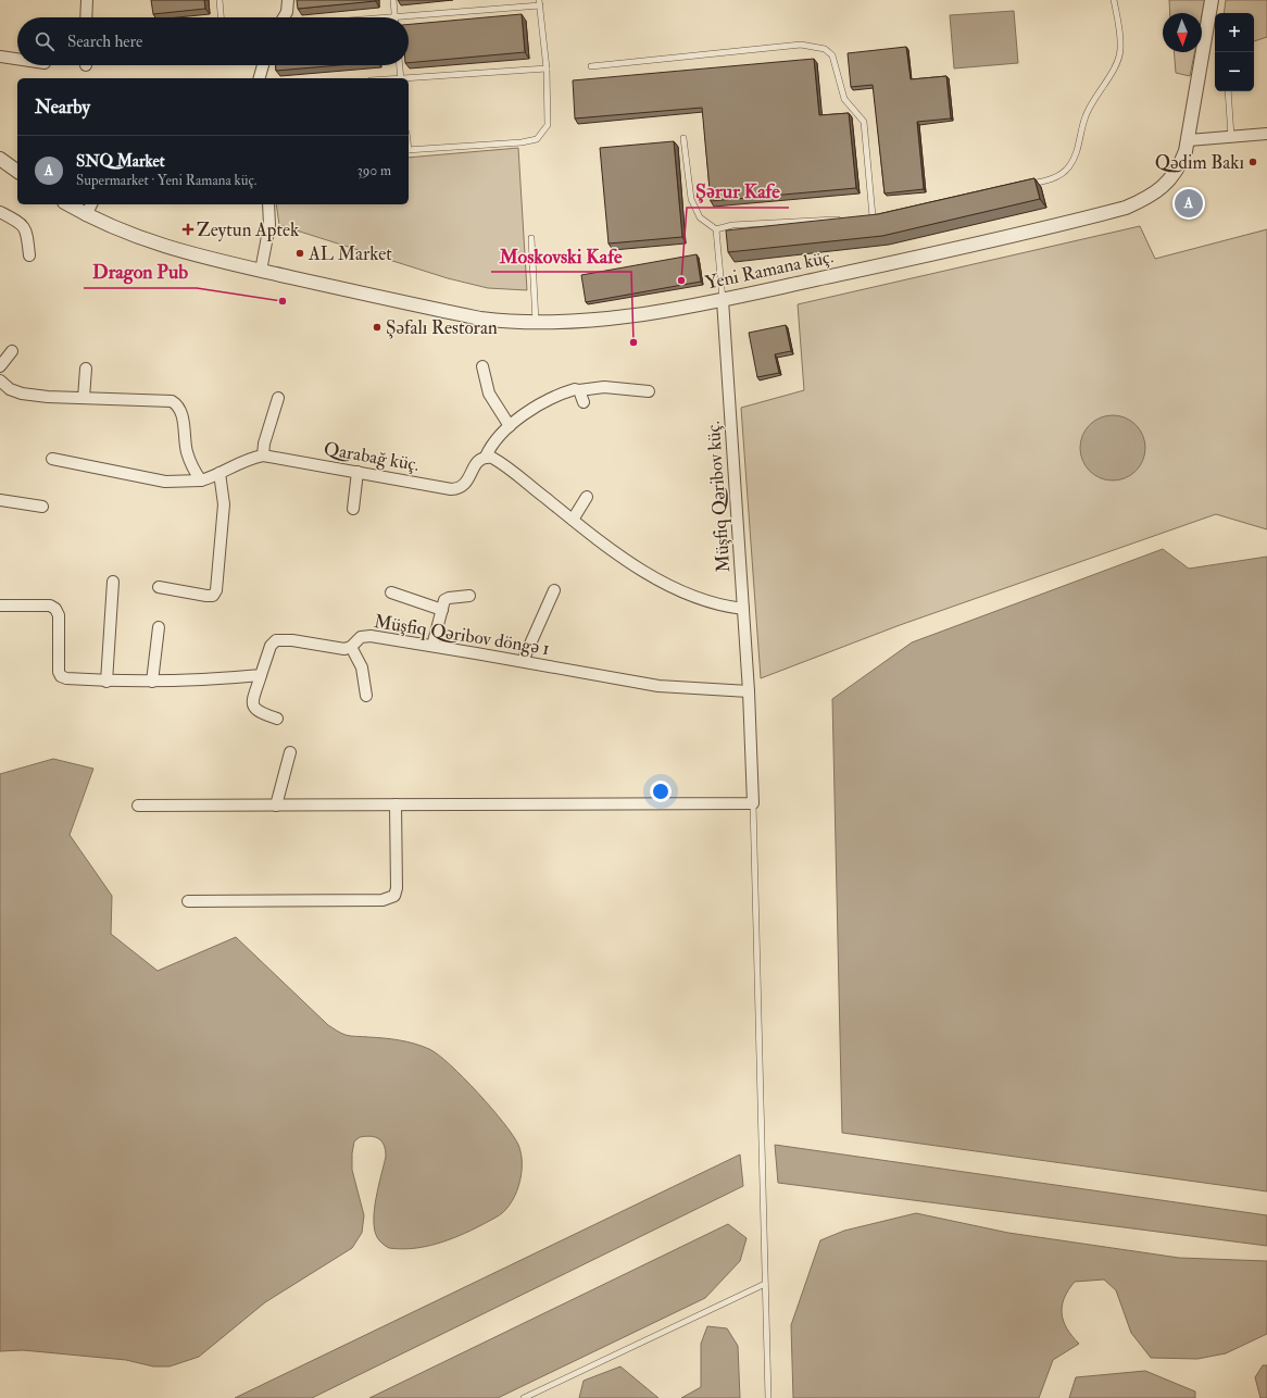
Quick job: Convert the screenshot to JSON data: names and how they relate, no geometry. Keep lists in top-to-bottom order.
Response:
{
  "streets": {
    "street": [
      "Yeni Ramana küç.",
      "Qarabağ küç.",
      "Müşfiq Qəribov küç.",
      "Müşfiq Qəribov döngə 1"
    ]
  },
  "crossings": [
    ["Yeni Ramana küç.", "Müşfiq Qəribov küç."],
    ["Müşfiq Qəribov küç.", "Müşfiq Qəribov döngə 1"]
  ],
  "places": {
    "other": [
      "Qədim Bakı",
      "AL Market",
      "Şərur Kafe",
      "Dragon Pub",
      "Şəfalı Restoran",
      "Moskovski Kafe"
    ],
    "health": ["Zeytun Aptek"]
  },
  "north": "bottom",
  "page": {
    "map_buttons": ["+", "−"],
    "search": "Search here",
    "heading": "Nearby",
    "list": [
      {
        "mark": "A",
        "name": "SNQ Market",
        "note": "Supermarket · Yeni Ramana küç.",
        "value": "390 m"
      }
    ],
    "pins": "A"
  }
}
